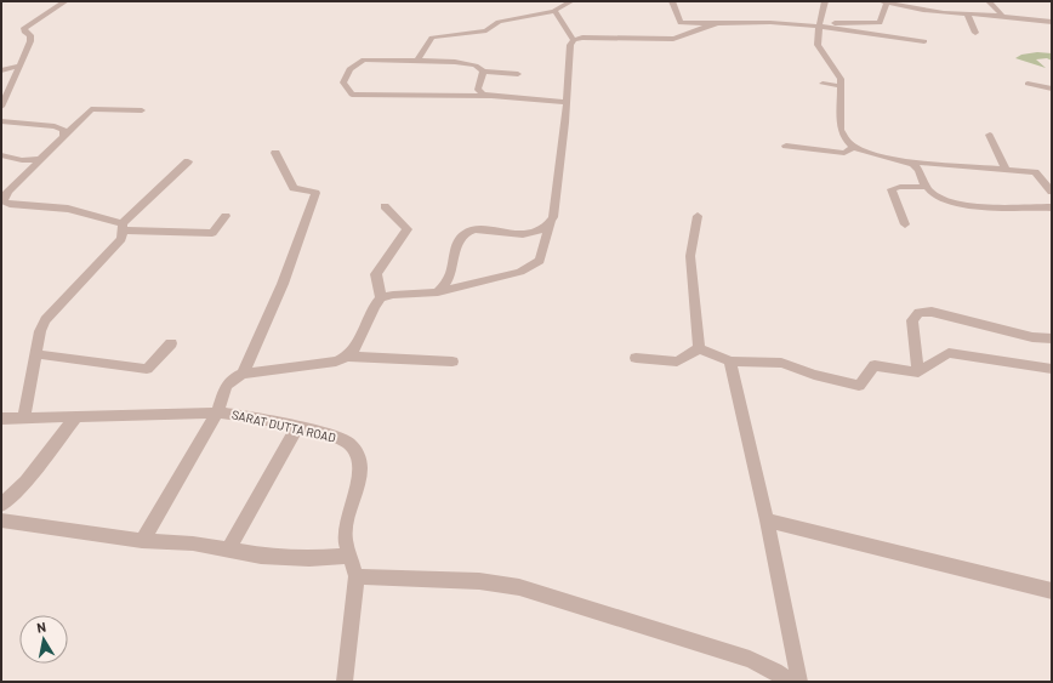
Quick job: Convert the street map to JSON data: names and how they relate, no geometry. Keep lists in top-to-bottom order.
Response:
{
  "streets": {
    "street": ["SARAT DUTTA ROAD"]
  },
  "north": "top"
}
